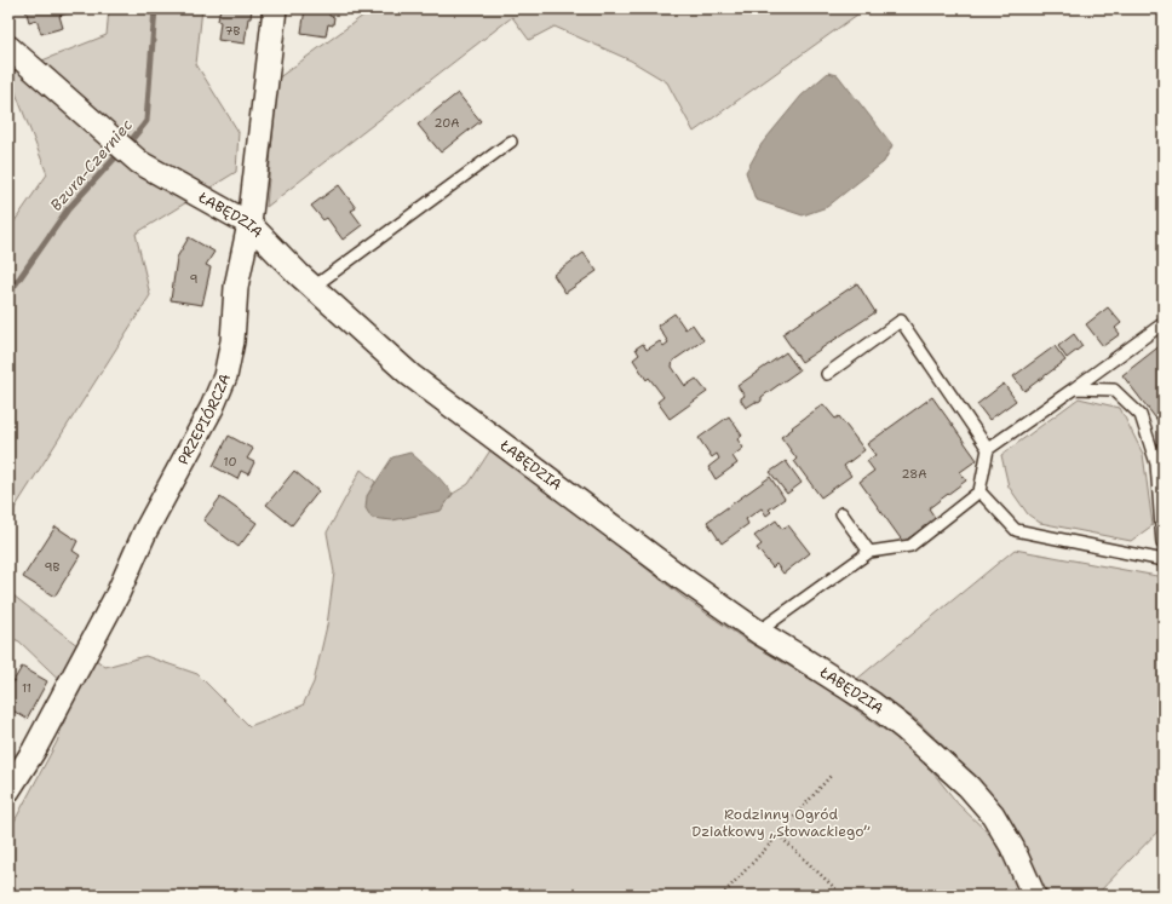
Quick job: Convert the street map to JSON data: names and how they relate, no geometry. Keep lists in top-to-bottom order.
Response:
{
  "streets": {
    "street": ["ŁABĘDZIA", "PRZEPIÓRCZA"]
  },
  "crossings": [
    ["ŁABĘDZIA", "PRZEPIÓRCZA"]
  ],
  "water": ["Bzura-Czerniec"],
  "parks": ["Rodzinny Ogród Działkowy „Słowackiego”"],
  "house_numbers": [
    "7B",
    "20A",
    "9",
    "10",
    "28A",
    "9B",
    "11"
  ]
}
